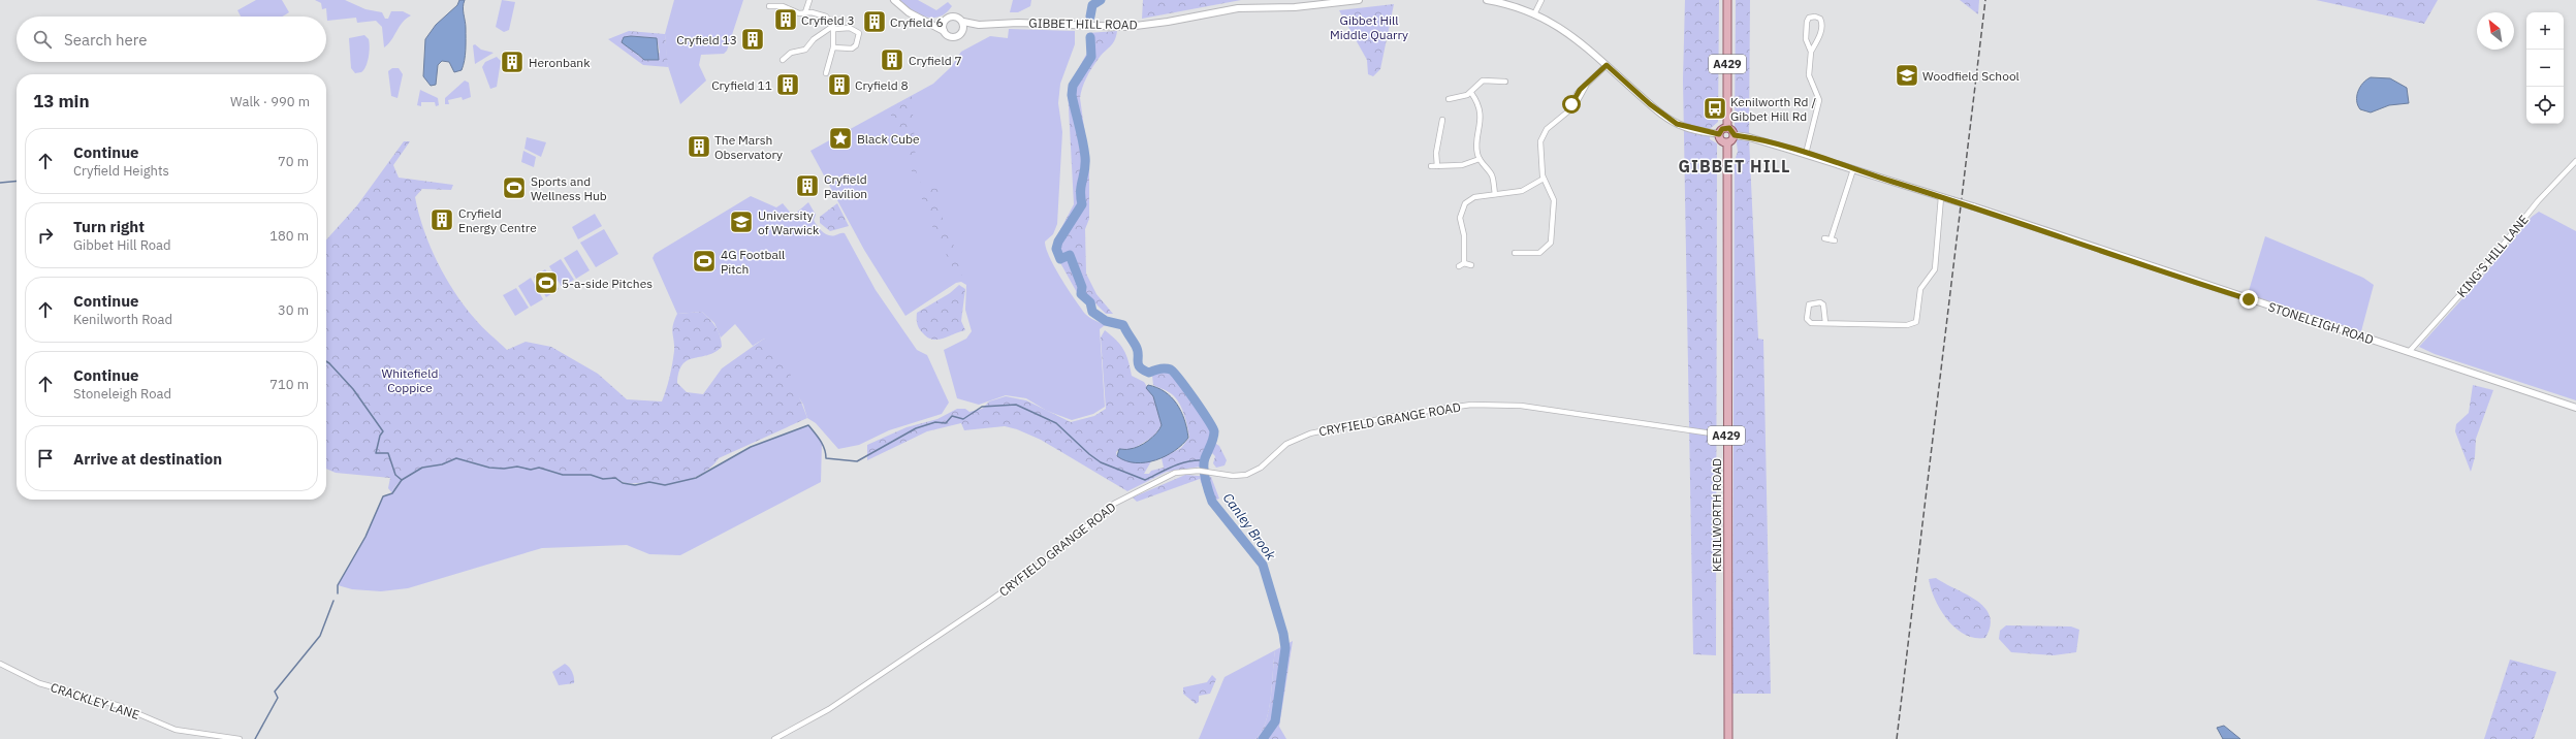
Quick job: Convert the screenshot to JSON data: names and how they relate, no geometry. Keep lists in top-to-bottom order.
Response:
{
  "streets": {
    "main road": ["A429", "KENILWORTH ROAD"],
    "street": [
      "GIBBET HILL ROAD",
      "KING'S HILL LANE",
      "STONELEIGH ROAD",
      "CRYFIELD GRANGE ROAD",
      "CRACKLEY LANE"
    ]
  },
  "crossings": [
    ["A429", "STONELEIGH ROAD"],
    ["A429", "KENILWORTH ROAD"],
    ["KING'S HILL LANE", "STONELEIGH ROAD"],
    ["STONELEIGH ROAD", "KENILWORTH ROAD"],
    ["CRYFIELD GRANGE ROAD", "KENILWORTH ROAD"]
  ],
  "districts": ["GIBBET HILL"],
  "water": ["Canley Brook"],
  "parks": ["Gibbet Hill Middle Quarry", "Whitefield Coppice"],
  "places": {
    "building": [
      "Cryfield 3",
      "Cryfield 6",
      "Cryfield 13",
      "Cryfield 7",
      "Heronbank",
      "Cryfield 11",
      "Cryfield 8",
      "The Marsh Observatory",
      "Cryfield Pavilion",
      "Cryfield Energy Centre"
    ],
    "school or university": ["Woodfield School", "University of Warwick"],
    "bus stop": ["Kenilworth Rd / Gibbet Hill Rd"],
    "place": ["Black Cube"],
    "sports": ["Sports and Wellness Hub", "4G Football Pitch", "5-a-side Pitches"]
  },
  "north": "top left",
  "page": {
    "map_buttons": ["+", "−"],
    "search": "Search here",
    "heading": ["13 min", "Walk · 990 m"],
    "list": [
      ["Continue", "Cryfield Heights", "70 m"],
      ["Turn right", "Gibbet Hill Road", "180 m"],
      ["Continue", "Kenilworth Road", "30 m"],
      ["Continue", "Stoneleigh Road", "710 m"],
      "Arrive at destination"
    ]
  }
}
